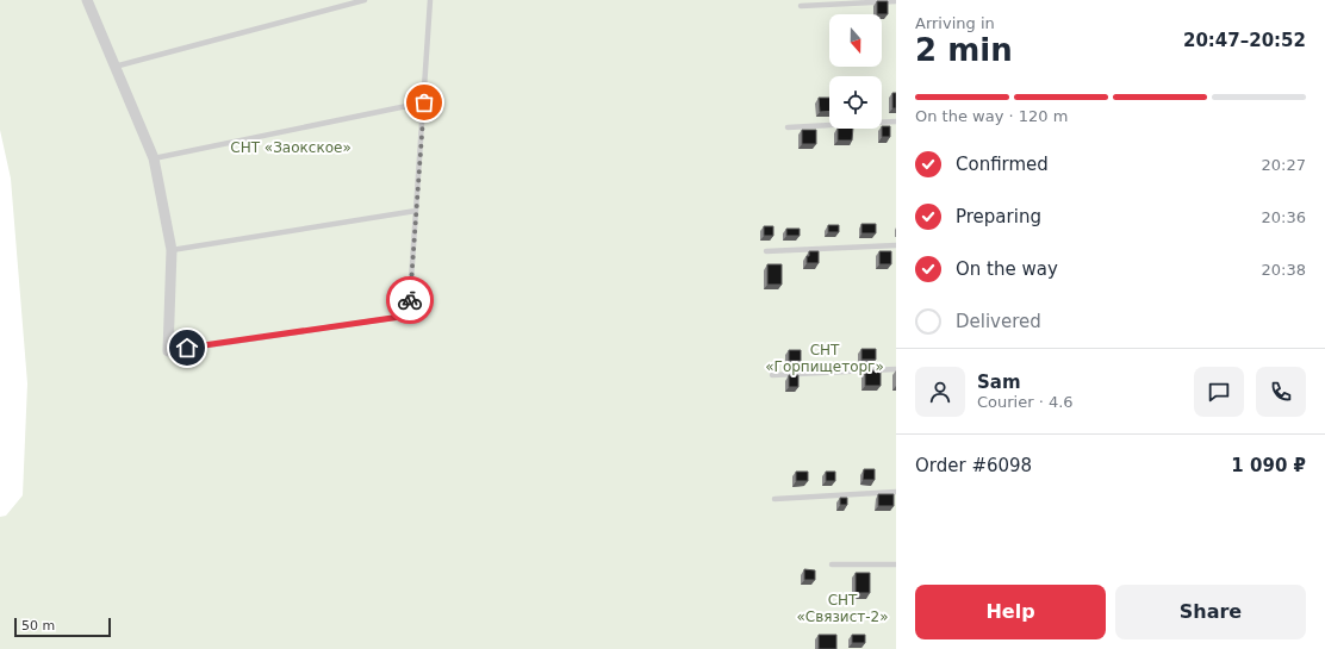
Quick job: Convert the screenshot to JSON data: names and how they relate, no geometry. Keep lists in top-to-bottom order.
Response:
{
  "parks": ["СНТ «Заокское»", "СНТ «Горпищеторг»", "СНТ «Связист-2»"],
  "scale_bar": "50 m",
  "north": "bottom",
  "page": {
    "heading": ["2 min", "Arriving in", "20:47–20:52"],
    "panel": [
      "Sam",
      "Courier · 4.6",
      "Order #6098",
      "1 090 ₽"
    ],
    "bar": "On the way · 120 m",
    "list": [
      ["Confirmed", "20:27"],
      ["Preparing", "20:36"],
      ["On the way", "20:38"],
      "Delivered"
    ],
    "buttons": ["Help", "Share"],
    "scale": "50 m"
  }
}
